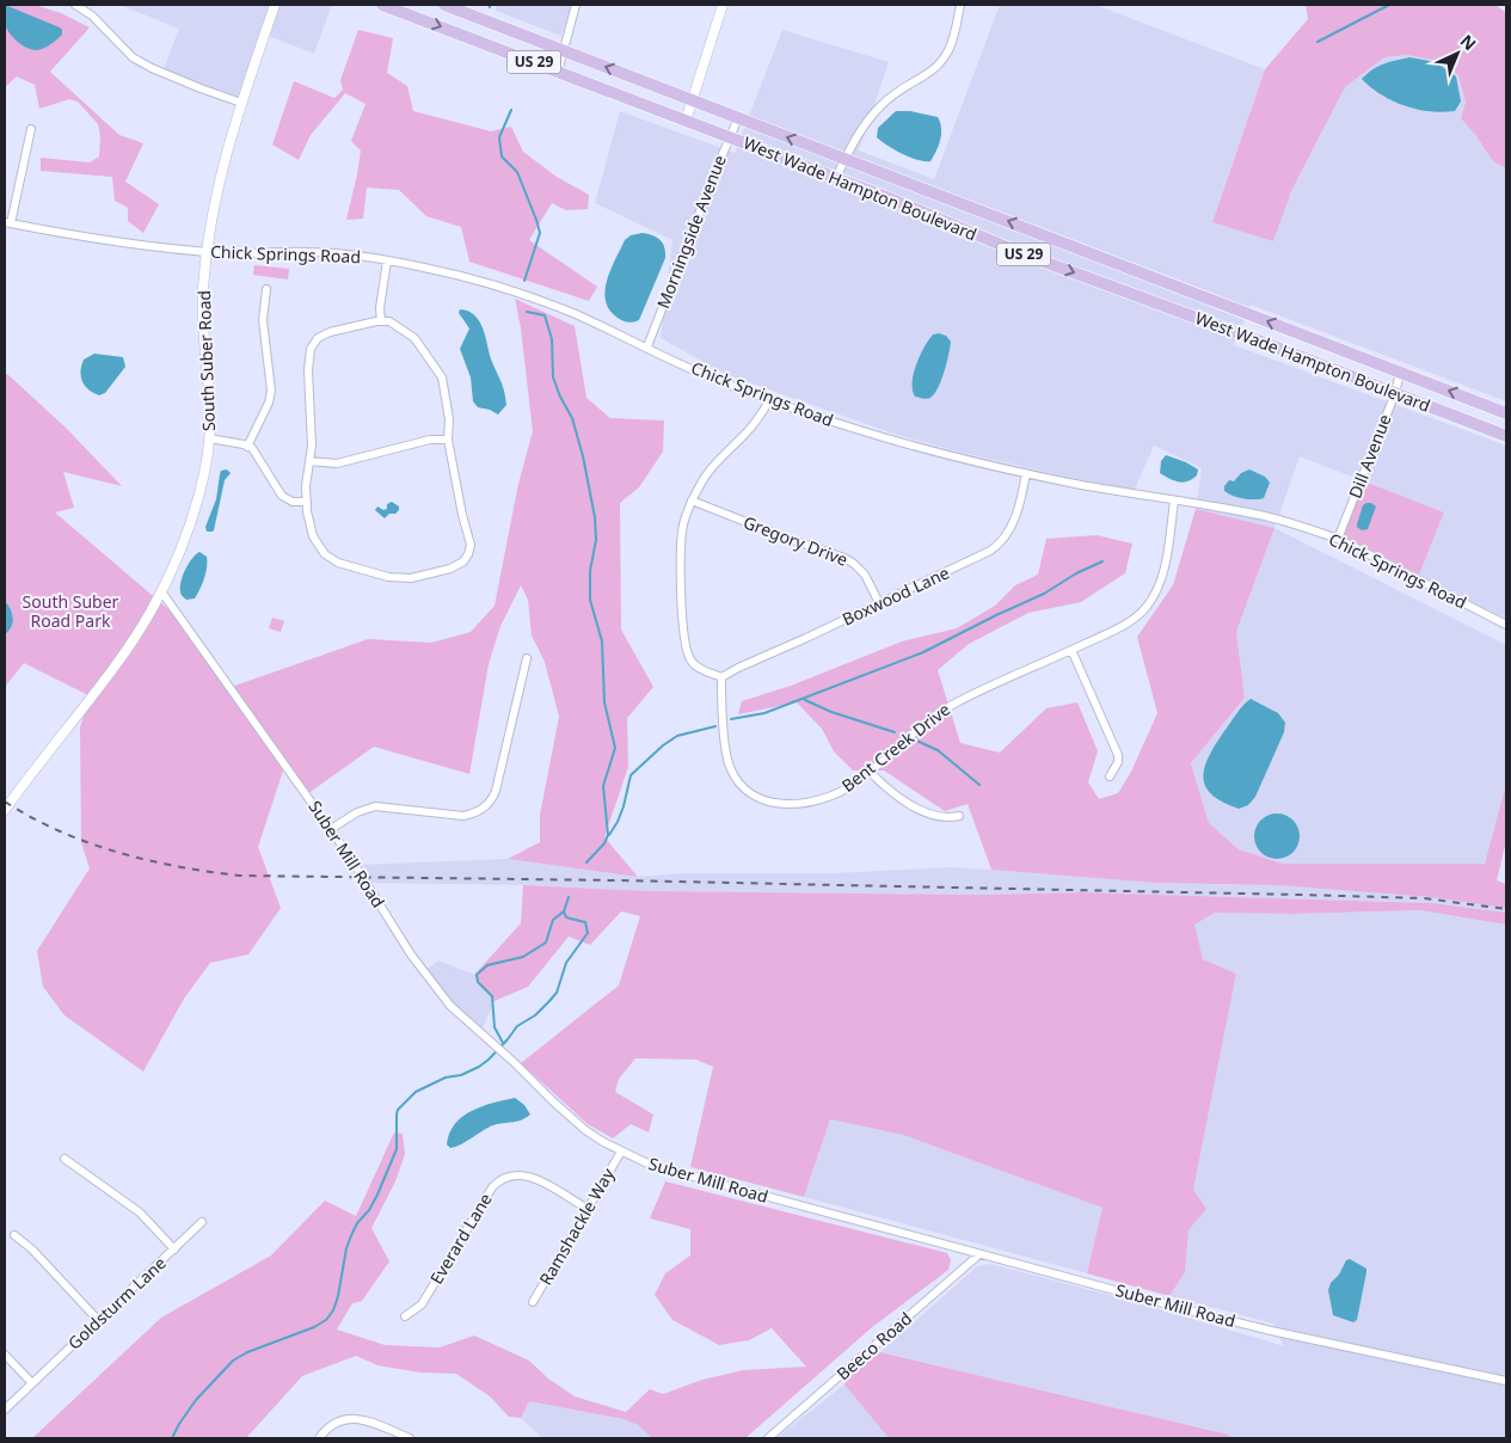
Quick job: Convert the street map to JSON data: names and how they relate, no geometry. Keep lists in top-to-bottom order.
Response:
{
  "streets": {
    "main road": ["US 29", "West Wade Hampton Boulevard"],
    "street": [
      "Morningside Avenue",
      "Chick Springs Road",
      "South Suber Road",
      "Dill Avenue",
      "Gregory Drive",
      "Boxwood Lane",
      "Bent Creek Drive",
      "Suber Mill Road",
      "Ramshackle Way",
      "Everard Lane",
      "Goldsturm Lane",
      "Beeco Road"
    ]
  },
  "crossings": [
    ["West Wade Hampton Boulevard", "Morningside Avenue"],
    ["West Wade Hampton Boulevard", "Dill Avenue"],
    ["Morningside Avenue", "Chick Springs Road"],
    ["Chick Springs Road", "South Suber Road"],
    ["Chick Springs Road", "Dill Avenue"],
    ["Chick Springs Road", "Boxwood Lane"],
    ["Chick Springs Road", "Bent Creek Drive"],
    ["South Suber Road", "Suber Mill Road"],
    ["Gregory Drive", "Boxwood Lane"],
    ["Boxwood Lane", "Bent Creek Drive"],
    ["Suber Mill Road", "Ramshackle Way"],
    ["Suber Mill Road", "Beeco Road"],
    ["Ramshackle Way", "Everard Lane"]
  ],
  "parks": ["South Suber Road Park"],
  "north": "top right"
}
